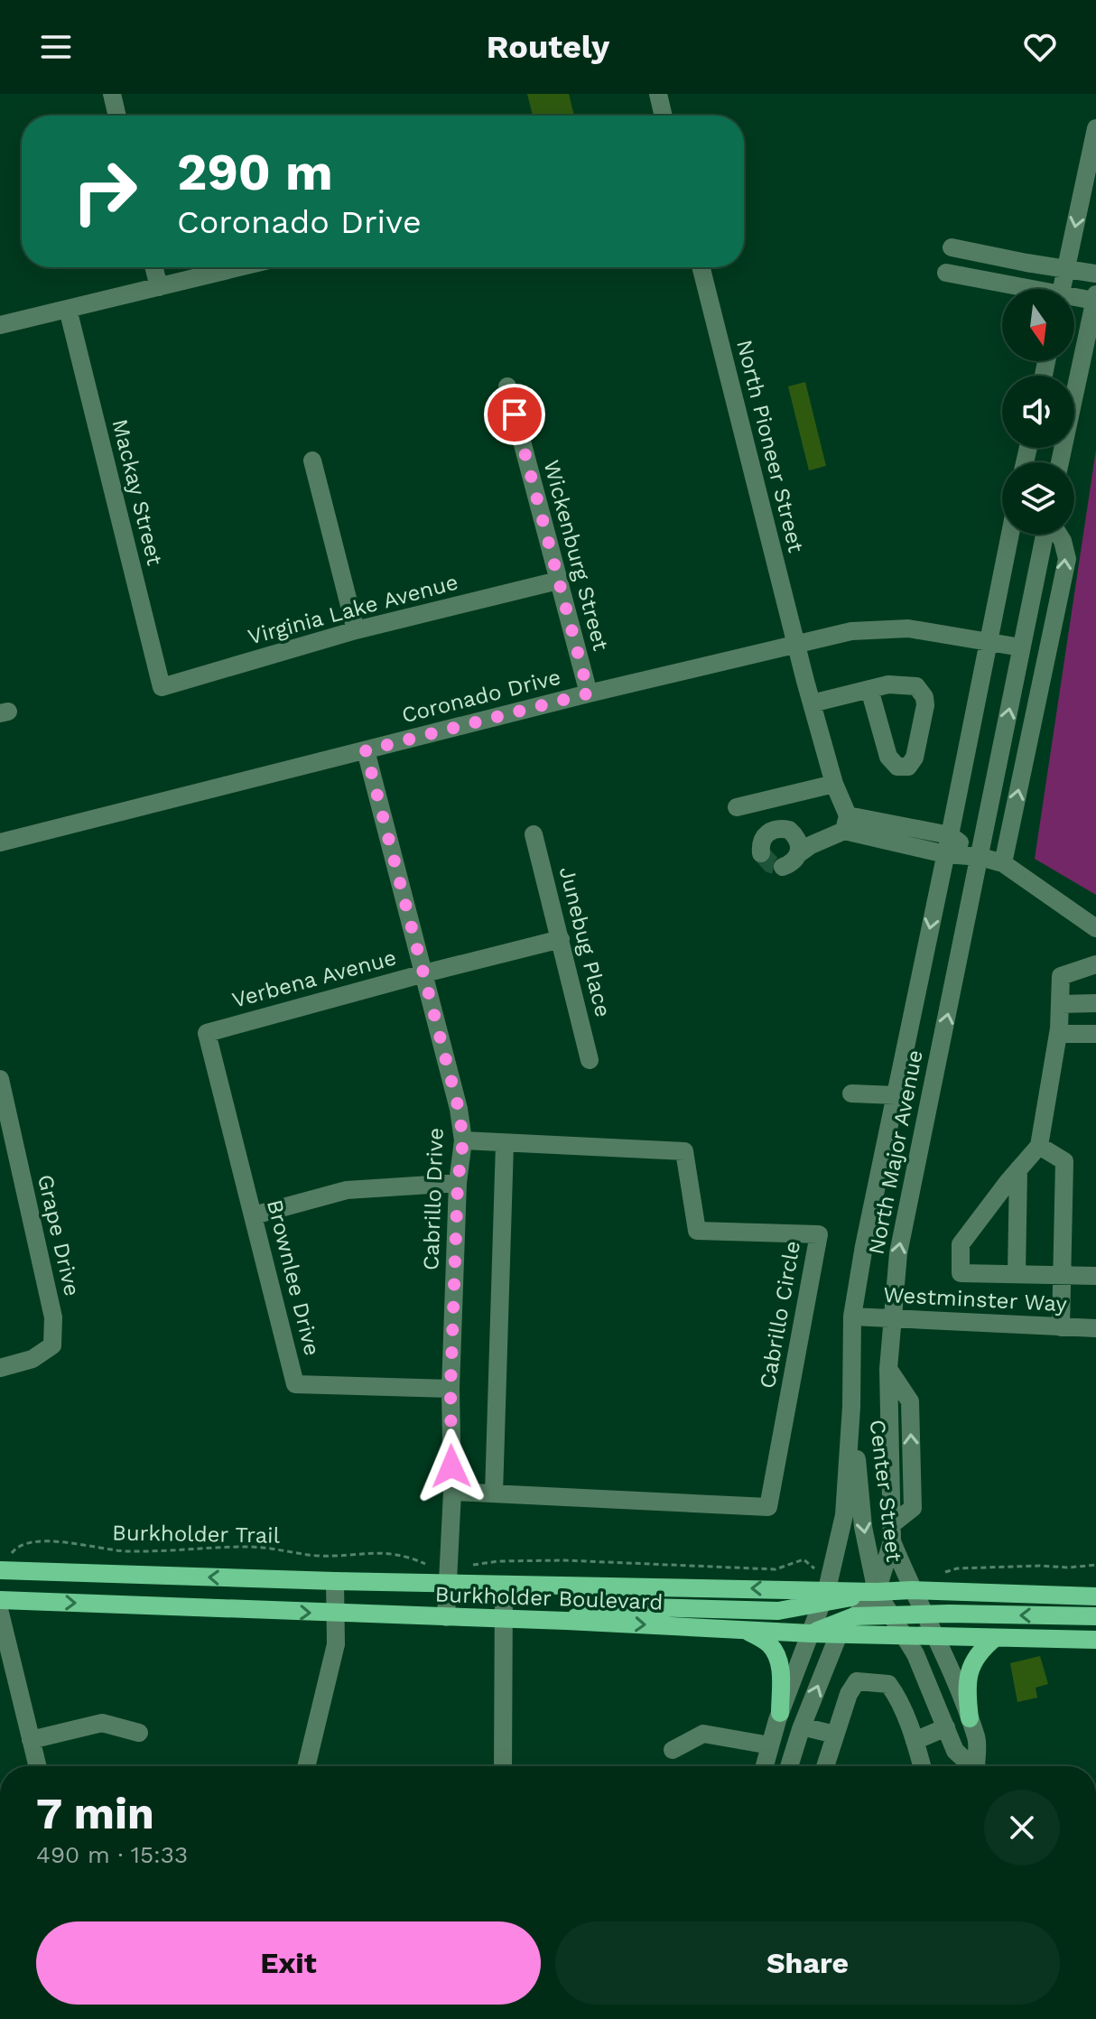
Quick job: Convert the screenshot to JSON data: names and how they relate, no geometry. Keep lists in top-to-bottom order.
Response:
{
  "streets": {
    "main road": ["Burkholder Boulevard"],
    "street": [
      "North Pioneer Street",
      "Mackay Street",
      "Wickenburg Street",
      "Virginia Lake Avenue",
      "Coronado Drive",
      "Junebug Place",
      "Verbena Avenue",
      "North Major Avenue",
      "Cabrillo Drive",
      "Grape Drive",
      "Brownlee Drive",
      "Westminster Way",
      "Cabrillo Circle",
      "Center Street"
    ],
    "path": ["Burkholder Trail"]
  },
  "crossings": [
    ["North Pioneer Street", "Coronado Drive"],
    ["Mackay Street", "Virginia Lake Avenue"],
    ["Wickenburg Street", "Virginia Lake Avenue"],
    ["Wickenburg Street", "Coronado Drive"],
    ["Coronado Drive", "North Major Avenue"],
    ["Coronado Drive", "Cabrillo Drive"],
    ["Junebug Place", "Verbena Avenue"],
    ["Verbena Avenue", "Cabrillo Drive"],
    ["Verbena Avenue", "Brownlee Drive"],
    ["North Major Avenue", "Westminster Way"],
    ["North Major Avenue", "Center Street"],
    ["North Major Avenue", "Burkholder Boulevard"],
    ["Cabrillo Drive", "Brownlee Drive"],
    ["Cabrillo Drive", "Cabrillo Circle"],
    ["Cabrillo Drive", "Burkholder Boulevard"],
    ["Center Street", "Burkholder Boulevard"]
  ],
  "north": "bottom",
  "page": {
    "header": "Routely",
    "turn": ["290 m", "Coronado Drive"],
    "heading": ["7 min", "490 m · 15:33"],
    "buttons": ["Exit", "Share"]
  }
}
